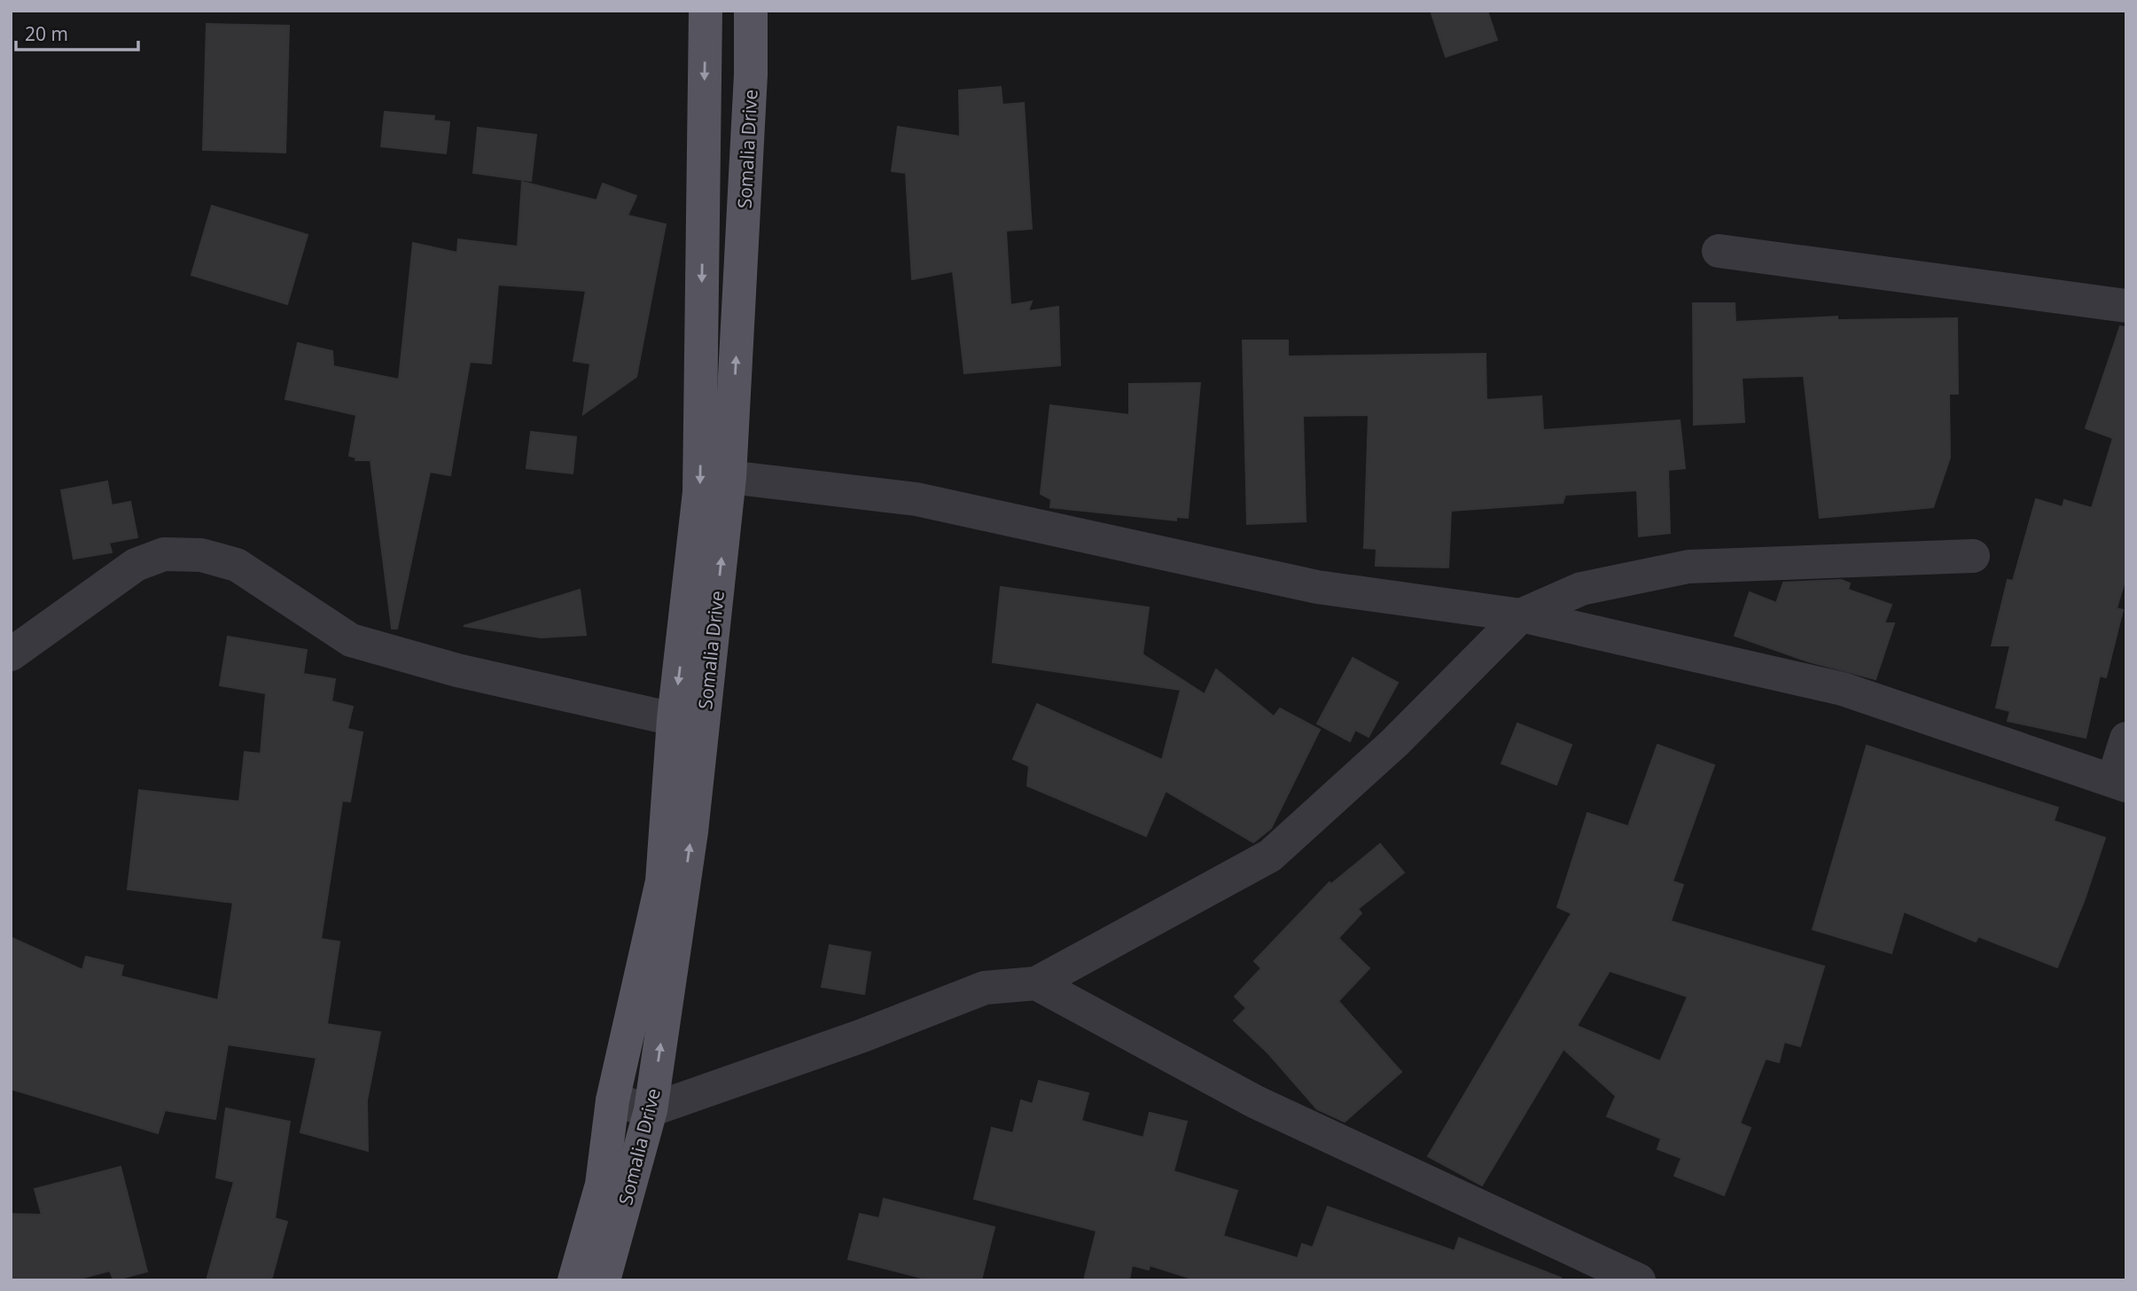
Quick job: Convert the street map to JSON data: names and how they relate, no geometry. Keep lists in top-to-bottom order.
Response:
{
  "streets": {
    "main road": ["Somalia Drive"]
  },
  "scale_bar": "20 m"
}
